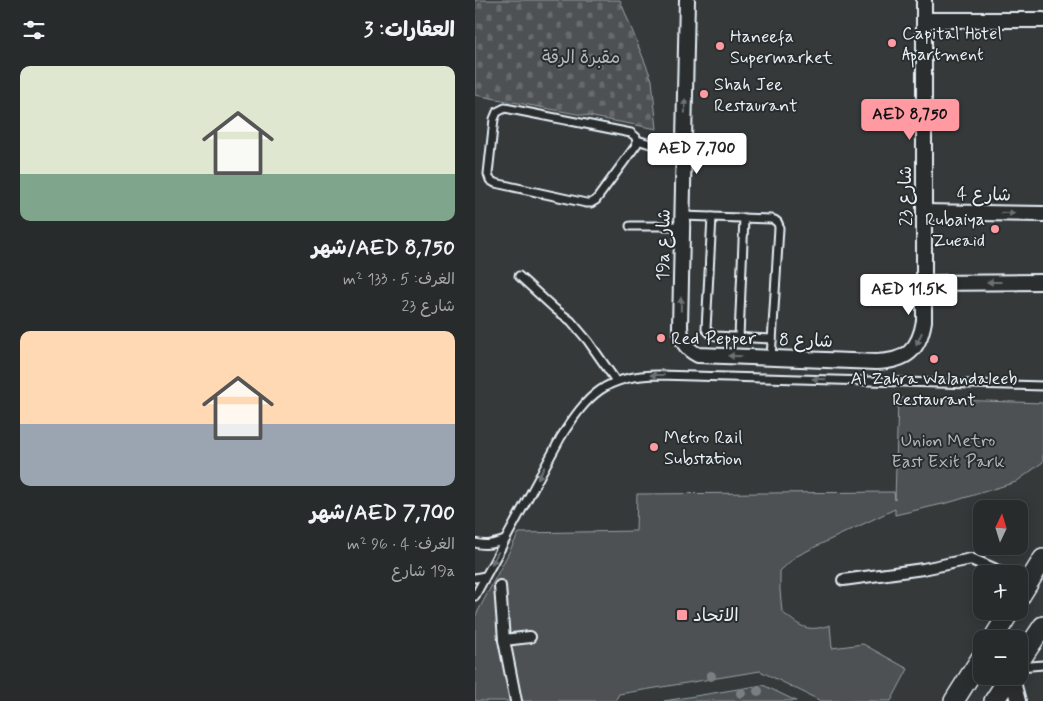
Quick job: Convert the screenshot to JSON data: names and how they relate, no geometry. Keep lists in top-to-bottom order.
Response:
{
  "streets": {
    "street": [
      "شارع 4",
      "شارع 23",
      "19a شارع",
      "شارع 8"
    ]
  },
  "crossings": [
    ["شارع 4", "شارع 23"],
    ["شارع 23", "شارع 8"],
    ["19a شارع", "شارع 8"]
  ],
  "one_way": ["19a شارع"],
  "parks": ["مقبرة الرقة", "Union Metro East Exit Park"],
  "places": {
    "other": [
      "Capital Hotel Apartment",
      "Haneefa Supermarket",
      "Shah Jee Restaurant",
      "Rubaiya Zueaid",
      "Red Pepper",
      "Al Zahra Walandaleeb Restaurant",
      "Metro Rail Substation"
    ],
    "transit": ["الاتحاد"]
  },
  "north": "top",
  "page": {
    "heading": "العقارات: 3",
    "list": [
      {
        "name": "AED 8,750/شهر",
        "note": "الغرف: 5 · 133 m² · شارع 23"
      },
      {
        "name": "AED 7,700/شهر",
        "note": "الغرف: 4 · 96 m² · 19a شارع"
      }
    ],
    "price": ["AED 8,750", "AED 7,700", "AED 11.5K"],
    "map_buttons": ["+", "−"]
  }
}
